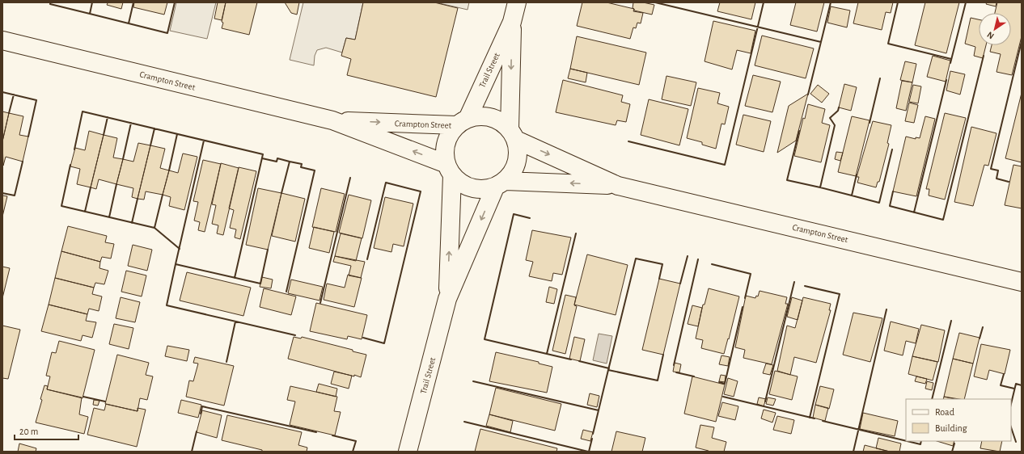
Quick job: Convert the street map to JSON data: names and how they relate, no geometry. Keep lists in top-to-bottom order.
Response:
{
  "streets": {
    "street": ["Trail Street", "Crampton Street"]
  },
  "crossings": [
    ["Trail Street", "Crampton Street"]
  ],
  "legend": ["Road", "Building"],
  "scale_bar": "20 m",
  "north": "bottom left"
}
